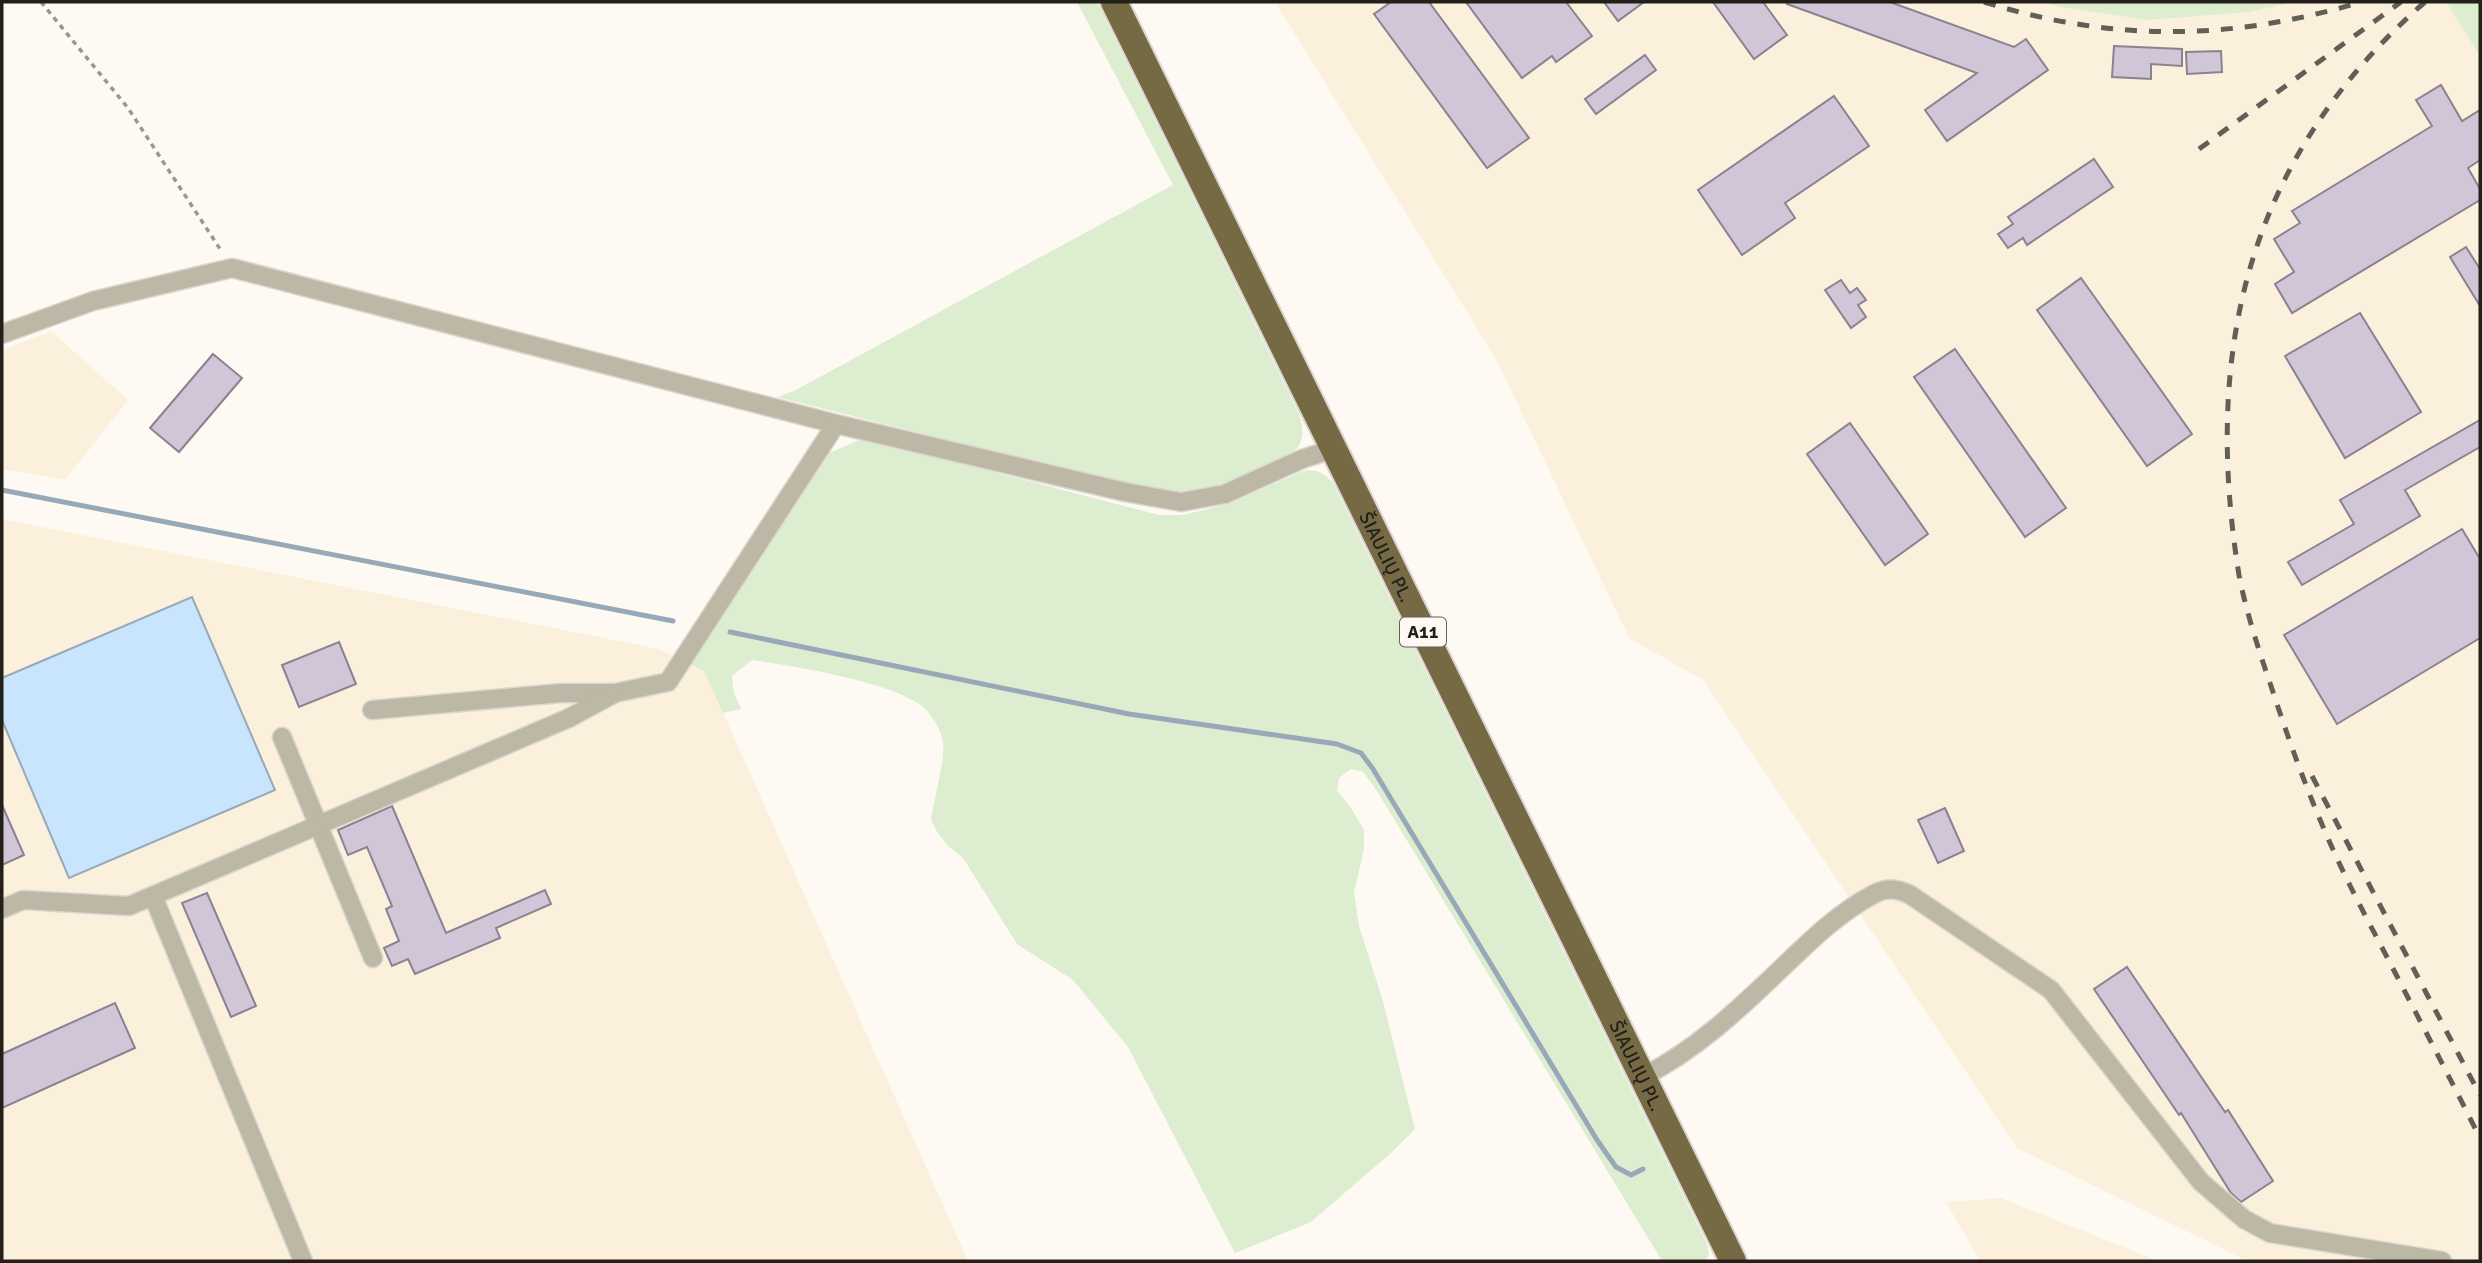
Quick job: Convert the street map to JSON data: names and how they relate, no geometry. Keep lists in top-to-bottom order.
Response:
{
  "streets": {
    "highway": ["ŠIAULIŲ PL.", "A11"]
  }
}
